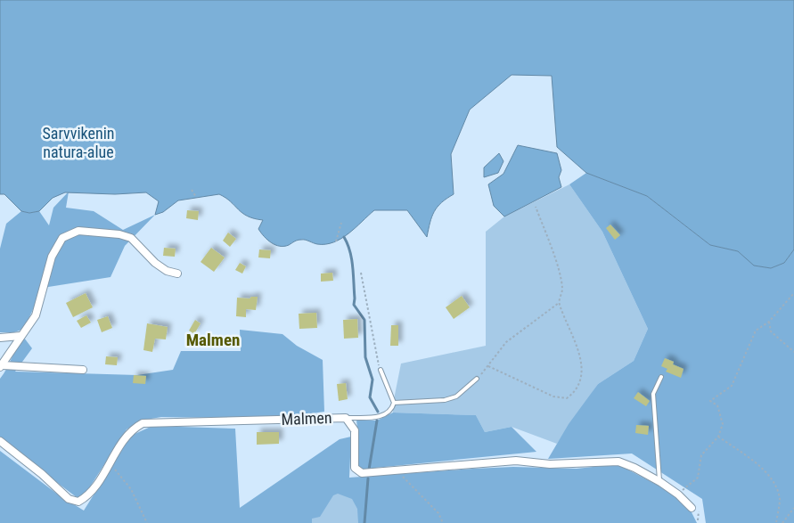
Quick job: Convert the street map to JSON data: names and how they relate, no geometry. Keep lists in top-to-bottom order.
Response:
{
  "streets": {
    "street": ["Malmen"]
  },
  "districts": ["Malmen"],
  "parks": ["Sarvvikenin natura-alue"]
}
